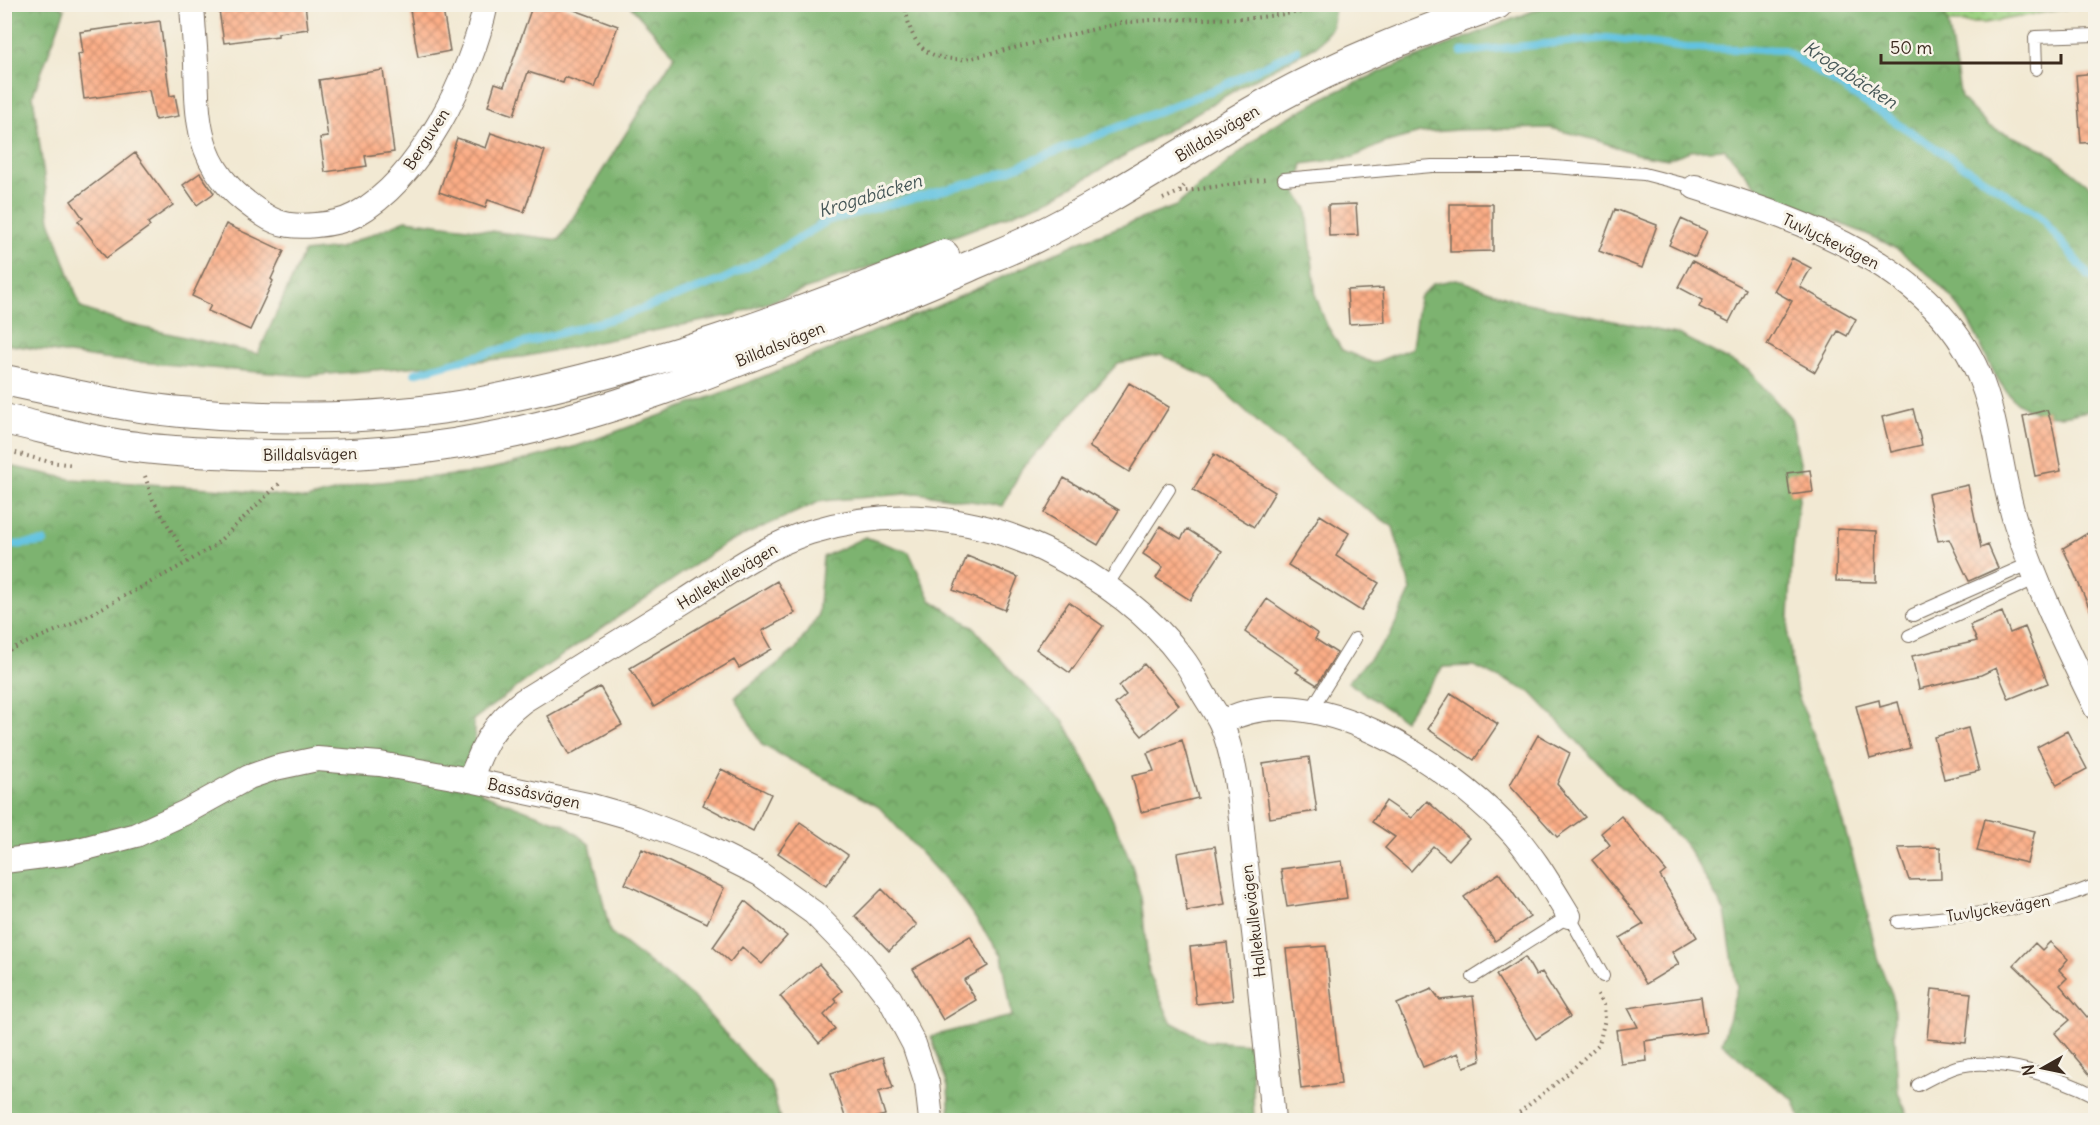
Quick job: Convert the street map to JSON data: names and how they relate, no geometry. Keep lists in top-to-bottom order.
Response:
{
  "streets": {
    "street": [
      "Billdalsvägen",
      "Berguven",
      "Tuvlyckevägen",
      "Hallekullevägen",
      "Bassåsvägen"
    ]
  },
  "crossings": [
    ["Hallekullevägen", "Bassåsvägen"]
  ],
  "water": ["Krogabäcken"],
  "scale_bar": "50 m",
  "north": "left"
}
